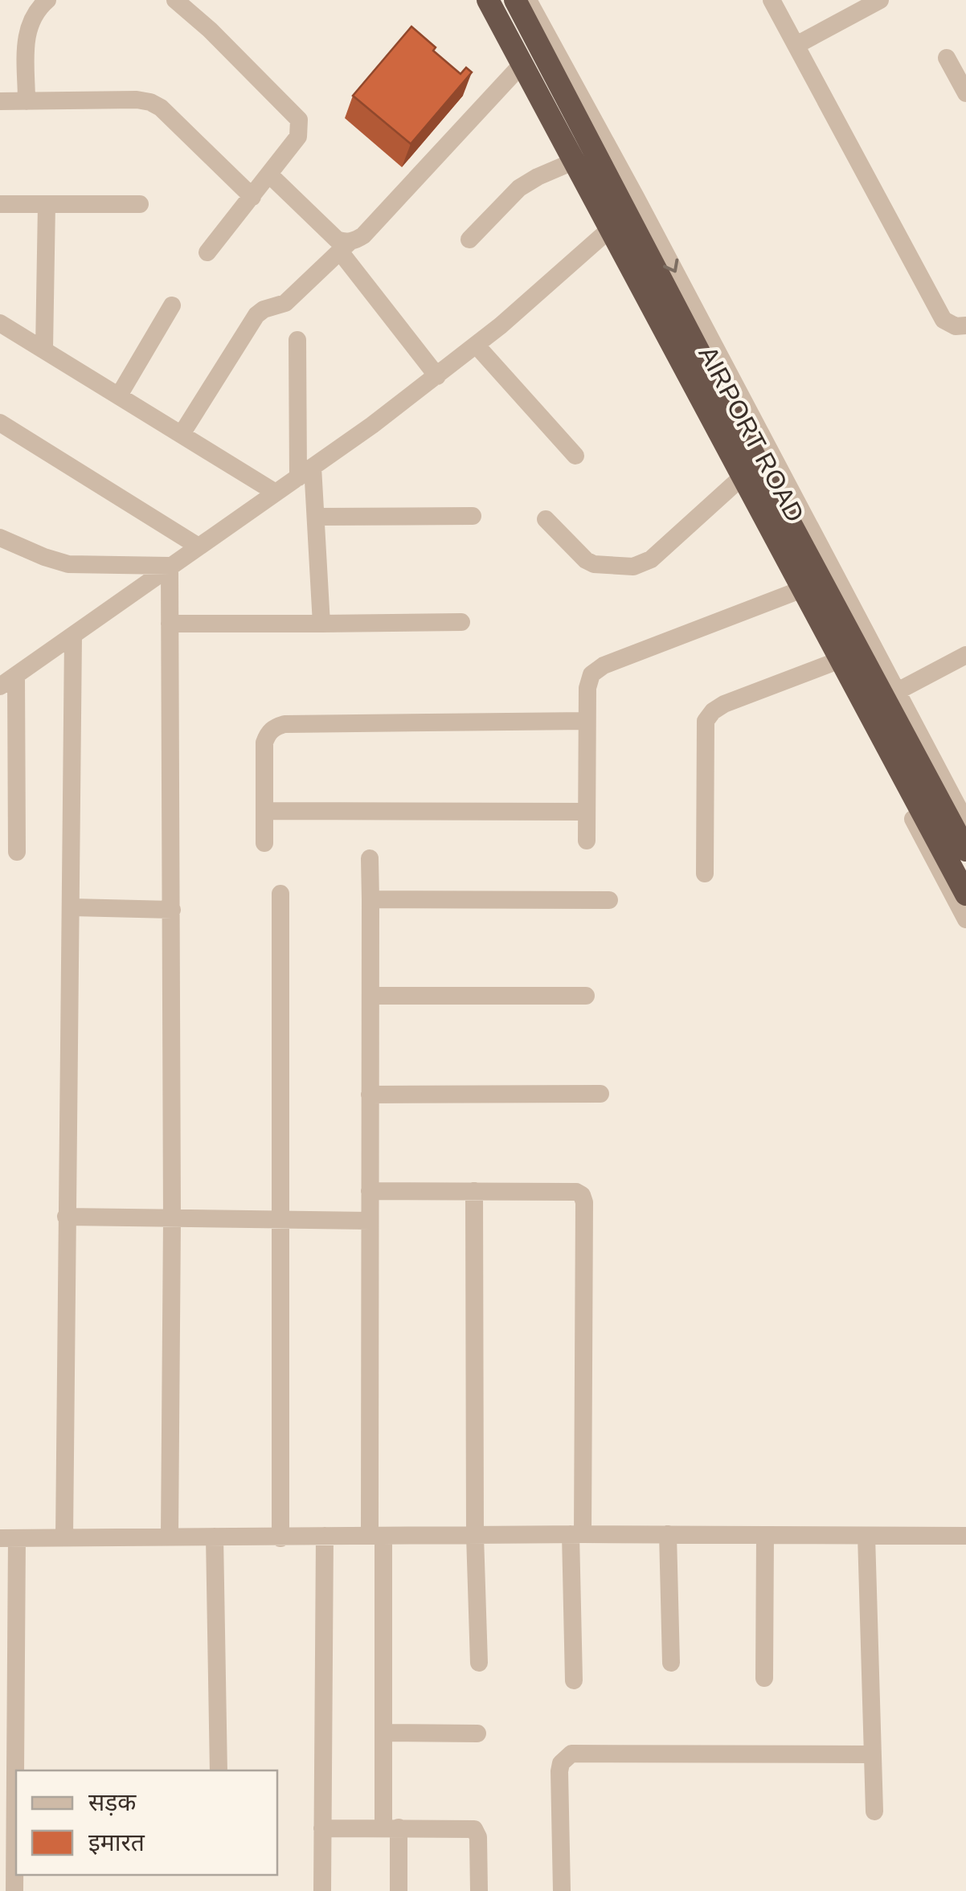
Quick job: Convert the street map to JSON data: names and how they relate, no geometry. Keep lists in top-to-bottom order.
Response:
{
  "streets": {
    "highway": ["AIRPORT ROAD"]
  },
  "legend": ["सड़क", "इमारत"]
}
